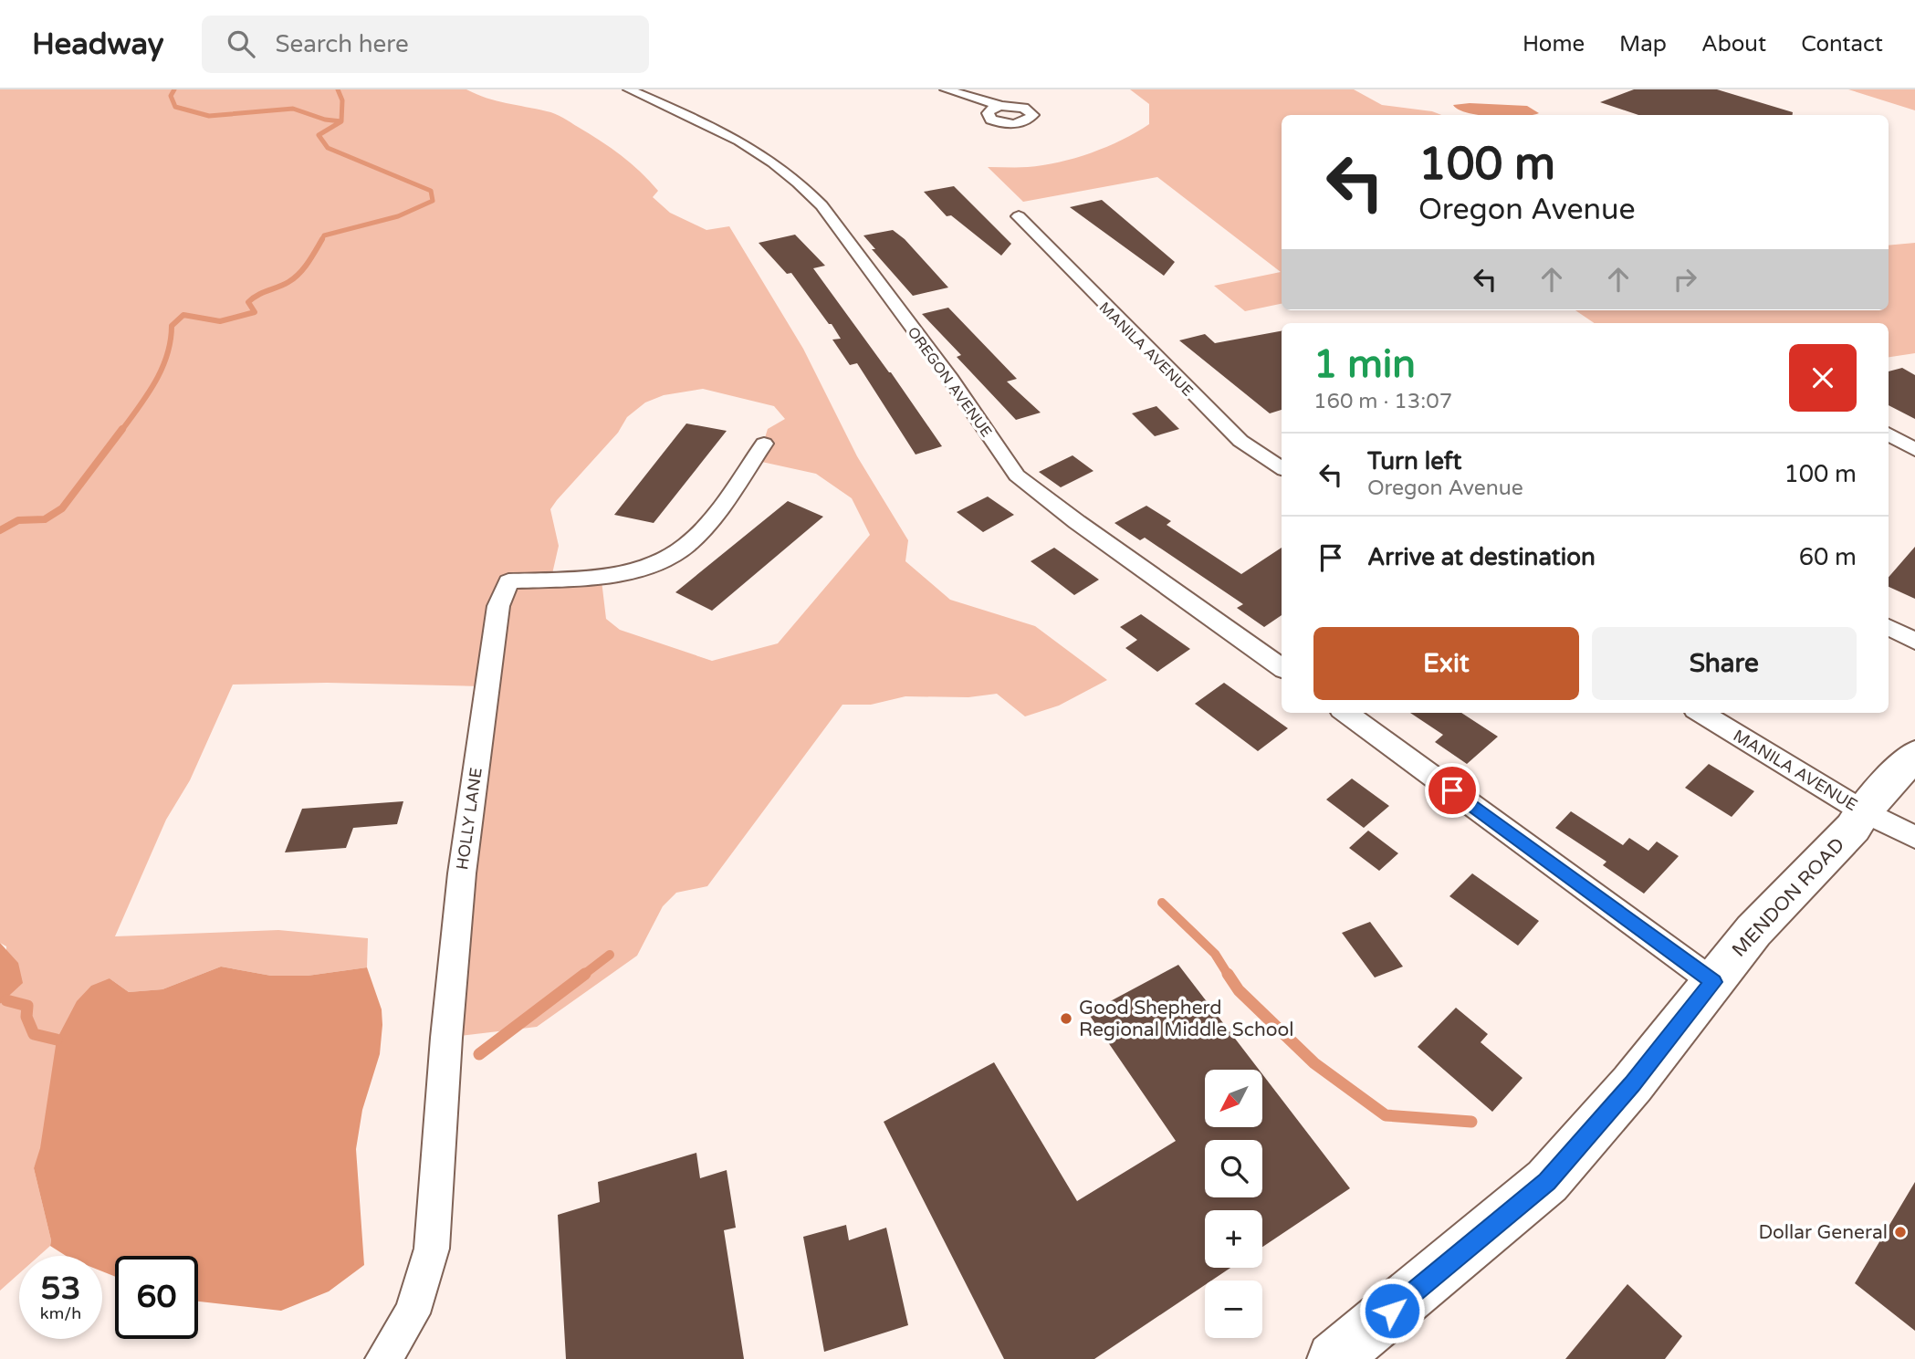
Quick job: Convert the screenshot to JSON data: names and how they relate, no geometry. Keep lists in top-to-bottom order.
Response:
{
  "streets": {
    "main road": ["MENDON ROAD"],
    "street": ["MANILA AVENUE", "OREGON AVENUE", "HOLLY LANE"]
  },
  "crossings": [
    ["MANILA AVENUE", "MENDON ROAD"]
  ],
  "places": ["Good Shepherd Regional Middle School", "Dollar General"],
  "north": "bottom left",
  "page": {
    "header": "Headway",
    "search": "Search here",
    "nav": [
      "Home",
      "Map",
      "About",
      "Contact"
    ],
    "turn": ["100 m", "Oregon Avenue"],
    "heading": ["1 min", "160 m · 13:07"],
    "list": [
      {
        "name": "Turn left",
        "note": "Oregon Avenue",
        "value": "100 m"
      },
      {
        "name": "Arrive at destination",
        "value": "60 m"
      }
    ],
    "buttons": ["Exit", "Share"],
    "map_buttons": ["+", "−"],
    "speed": "53 km/h",
    "limit": "60"
  }
}
